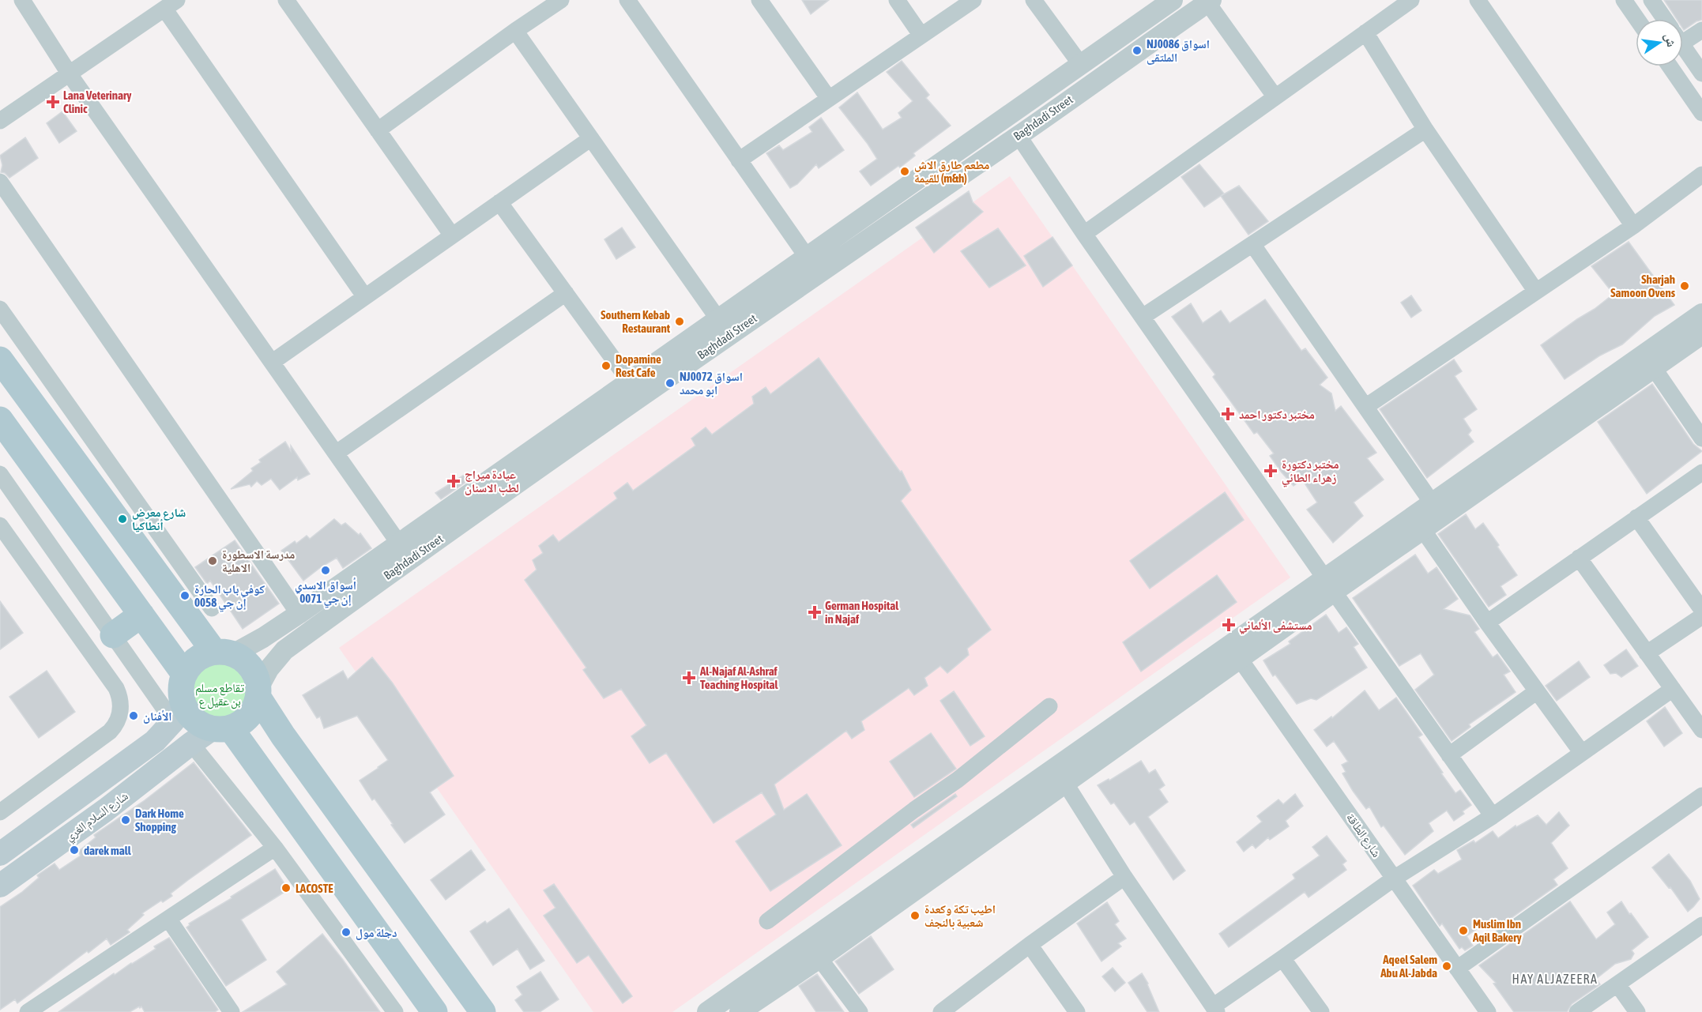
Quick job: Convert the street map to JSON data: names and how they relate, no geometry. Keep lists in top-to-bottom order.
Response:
{
  "streets": {
    "main road": ["شارع السلام الغري"],
    "street": ["Baghdadi Street", "شارع الطاقة"]
  },
  "crossings": [
    ["Baghdadi Street", "شارع السلام الغري"]
  ],
  "districts": ["HAY ALJAZEERA"],
  "parks": ["تقاطع مسلم بن عقيل ع"],
  "places": {
    "other": [
      "NJ0086 اسواق الملتقى",
      "مطعم طارق الاش للقيمة (m&h)",
      "Sharjah Samoon Ovens",
      "Southern Kebab Restaurant",
      "Dopamine Rest Cafe",
      "NJ0072 اسواق ابو محمد",
      "شارع معرض أنطاكيا",
      "مدرسة الاسطورة الاهلية",
      "أسواق الاسدي إن جي 0071",
      "كوفي باب الحارة إن جي 0058",
      "الأفنان",
      "Dark Home Shopping",
      "darek mall",
      "LACOSTE",
      "اطيب تكة وكعدة شعبية بالنجف",
      "Muslim Ibn Aqil Bakery",
      "دجلة مول",
      "Aqeel Salem Abu Al-Jabda"
    ],
    "health": [
      "Lana Veterinary Clinic",
      "مختبر دكتور احمد",
      "مختبر دكتورة زهراء الطائي",
      "عيادة ميراج لطب الاسنان",
      "German Hospital in Najaf",
      "مستشفى الألماني",
      "Al-Najaf Al-Ashraf Teaching Hospital"
    ]
  },
  "north": "right"
}
